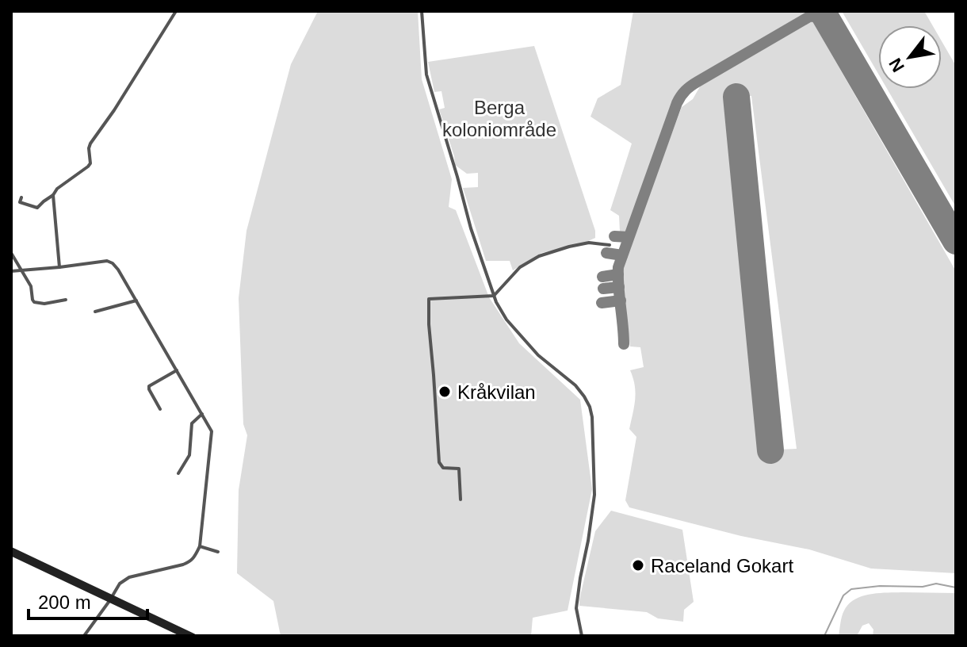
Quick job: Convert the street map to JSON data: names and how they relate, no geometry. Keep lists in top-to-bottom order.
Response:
{
  "parks": ["Berga koloniområde"],
  "places": ["Kråkvilan", "Raceland Gokart"],
  "scale_bar": "200 m",
  "north": "bottom left"
}
